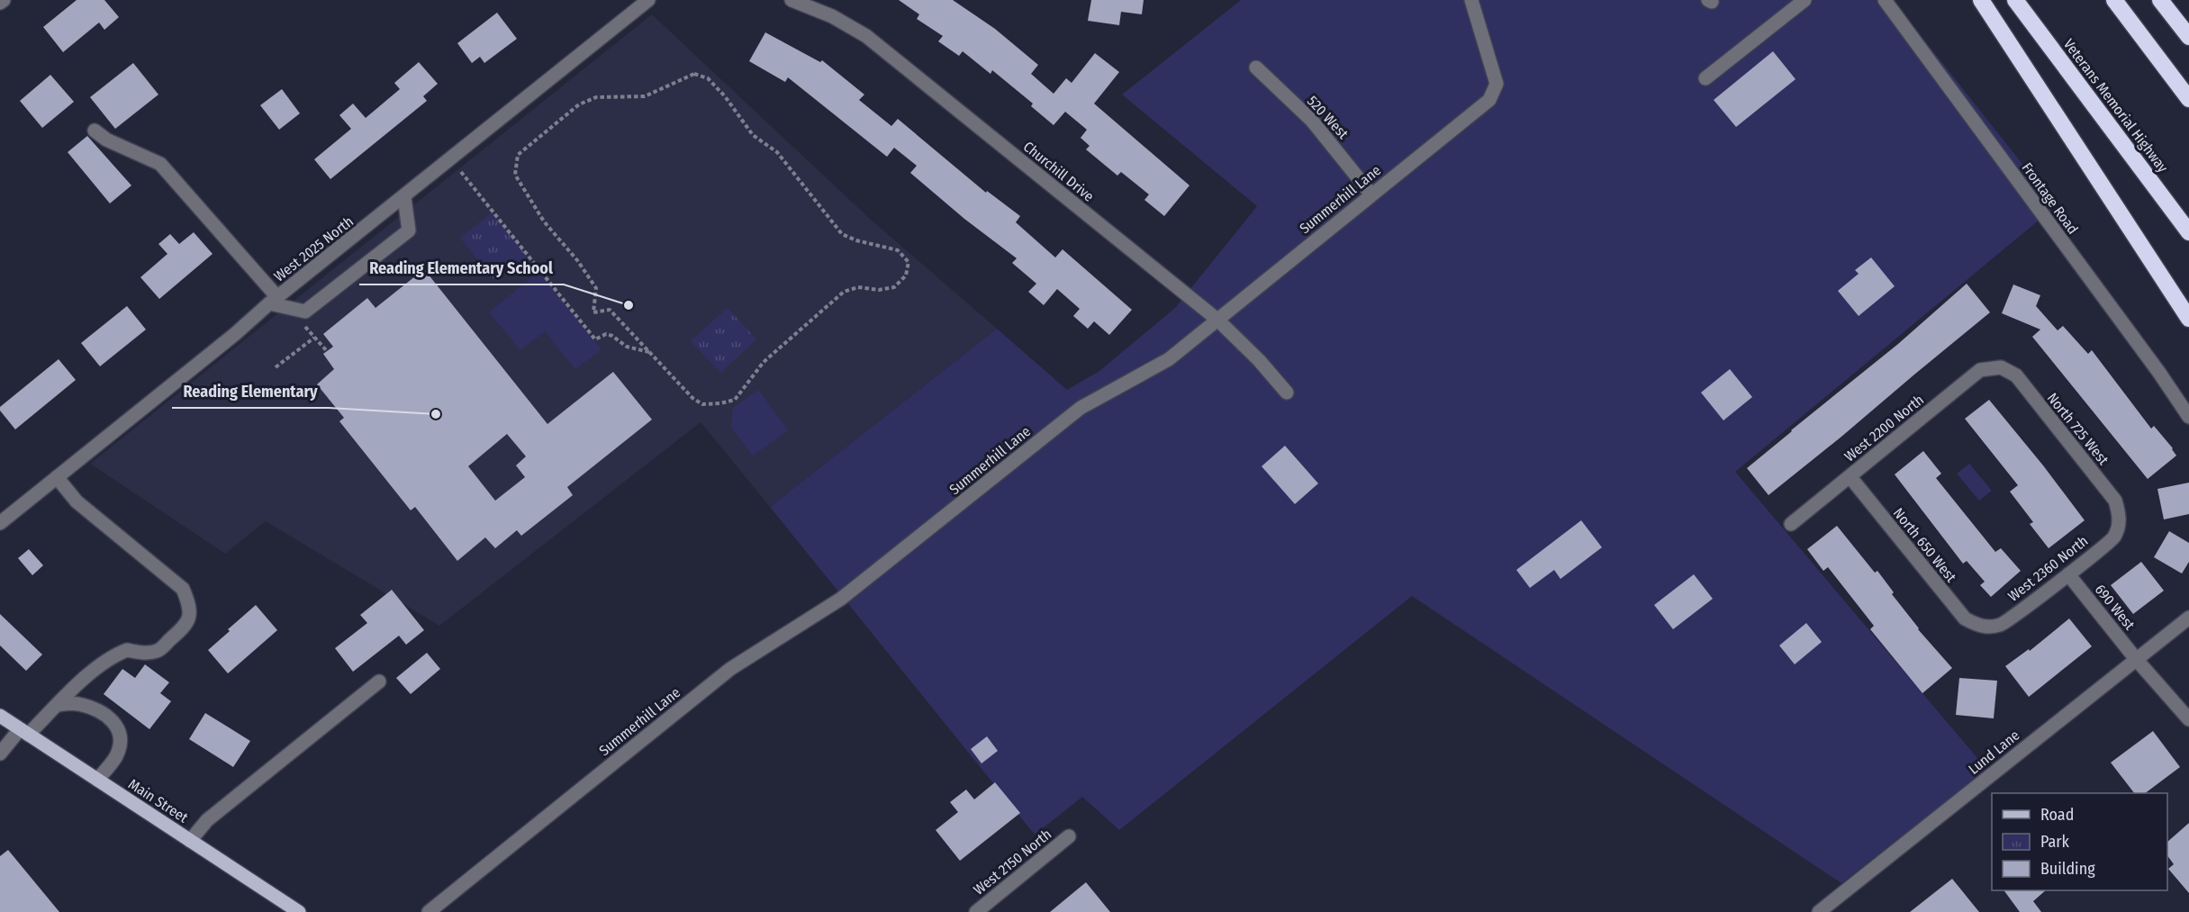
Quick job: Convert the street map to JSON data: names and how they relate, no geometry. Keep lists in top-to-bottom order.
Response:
{
  "streets": {
    "highway": ["Veterans Memorial Highway"],
    "main road": ["Main Street"],
    "street": [
      "520 West",
      "Churchill Drive",
      "Frontage Road",
      "Summerhill Lane",
      "West 2025 North",
      "West 2200 North",
      "North 725 West",
      "North 650 West",
      "West 2360 North",
      "690 West",
      "Lund Lane",
      "West 2150 North"
    ]
  },
  "crossings": [
    ["520 West", "Summerhill Lane"],
    ["Churchill Drive", "Summerhill Lane"],
    ["West 2200 North", "North 725 West"],
    ["West 2200 North", "North 650 West"],
    ["North 725 West", "West 2360 North"],
    ["North 650 West", "West 2360 North"],
    ["West 2360 North", "690 West"],
    ["690 West", "Lund Lane"]
  ],
  "places": ["Reading Elementary School", "Reading Elementary"],
  "legend": ["Road", "Park", "Building"]
}
